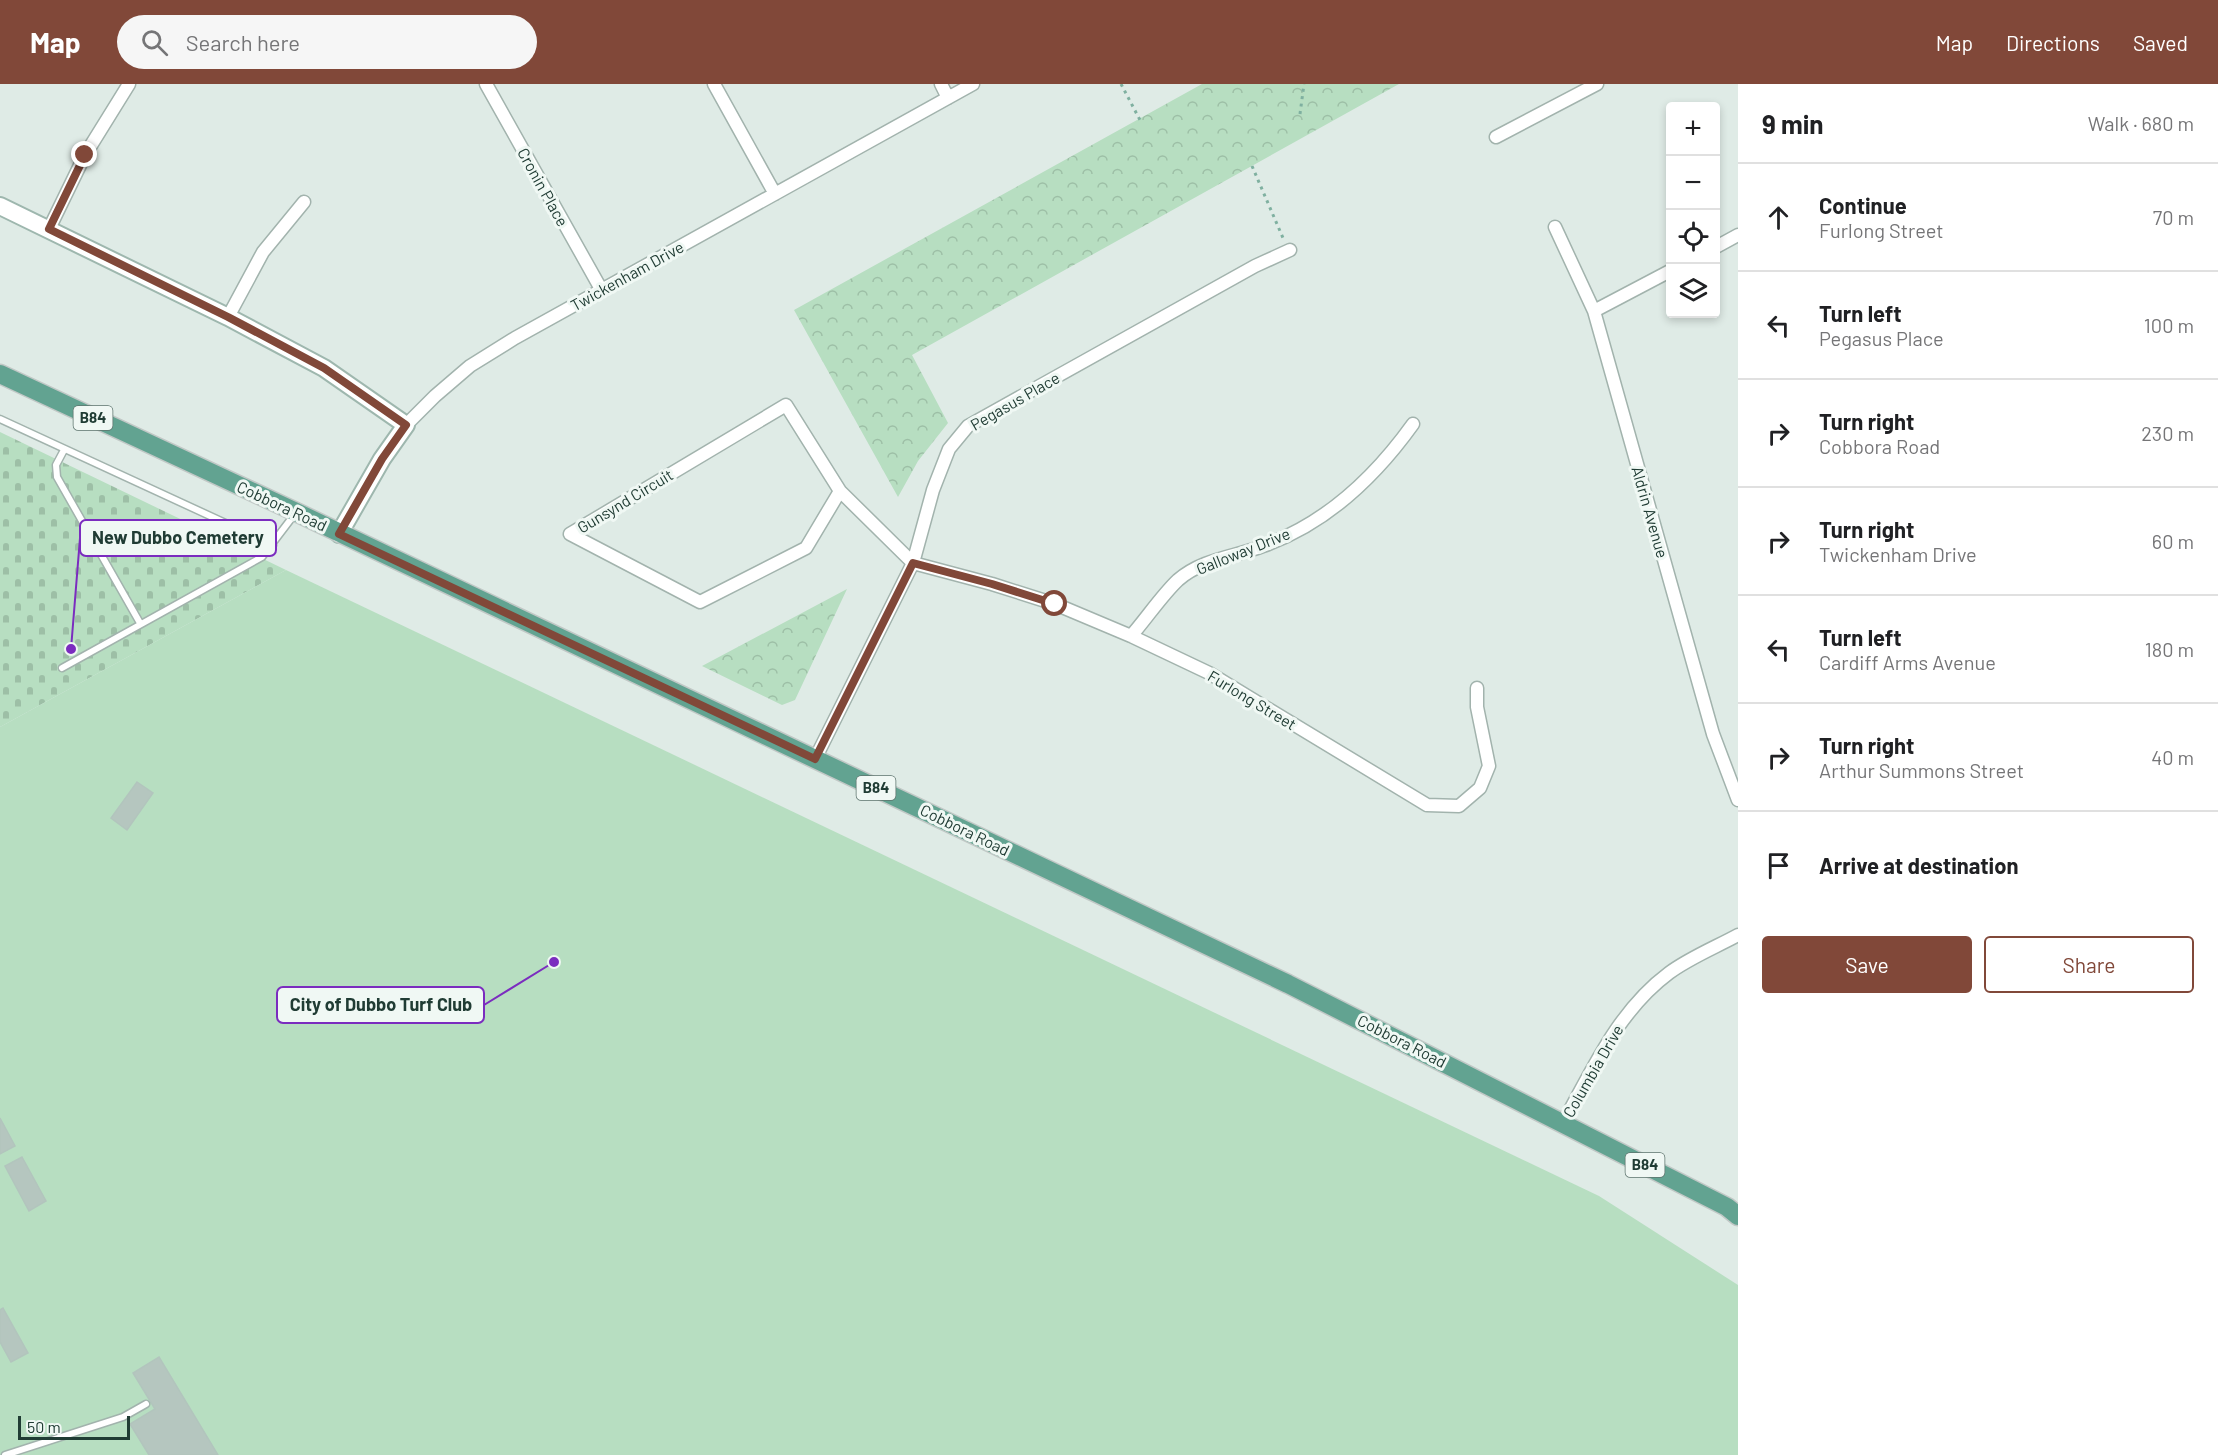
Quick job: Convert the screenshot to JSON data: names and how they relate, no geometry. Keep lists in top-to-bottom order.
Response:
{
  "streets": {
    "main road": ["B84", "Cobbora Road"],
    "street": [
      "Cronin Place",
      "Twickenham Drive",
      "Pegasus Place",
      "Gunsynd Circuit",
      "Aldrin Avenue",
      "Galloway Drive",
      "Furlong Street",
      "Columbia Drive"
    ]
  },
  "crossings": [
    ["Cronin Place", "Twickenham Drive"],
    ["Twickenham Drive", "Cobbora Road"],
    ["Pegasus Place", "Gunsynd Circuit"],
    ["Pegasus Place", "Cobbora Road"],
    ["Pegasus Place", "Furlong Street"],
    ["Gunsynd Circuit", "Furlong Street"],
    ["Cobbora Road", "Columbia Drive"],
    ["Galloway Drive", "Furlong Street"]
  ],
  "places": ["New Dubbo Cemetery", "City of Dubbo Turf Club"],
  "scale_bar": "50 m",
  "page": {
    "header": "Map",
    "search": "Search here",
    "nav": ["Map", "Directions", "Saved"],
    "heading": ["9 min", "Walk · 680 m"],
    "map_buttons": ["+", "−"],
    "list": [
      ["Continue", "Furlong Street", "70 m"],
      ["Turn left", "Pegasus Place", "100 m"],
      ["Turn right", "Cobbora Road", "230 m"],
      ["Turn right", "Twickenham Drive", "60 m"],
      ["Turn left", "Cardiff Arms Avenue", "180 m"],
      ["Turn right", "Arthur Summons Street", "40 m"],
      "Arrive at destination"
    ],
    "buttons": ["Save", "Share"],
    "scale": "50 m"
  }
}
